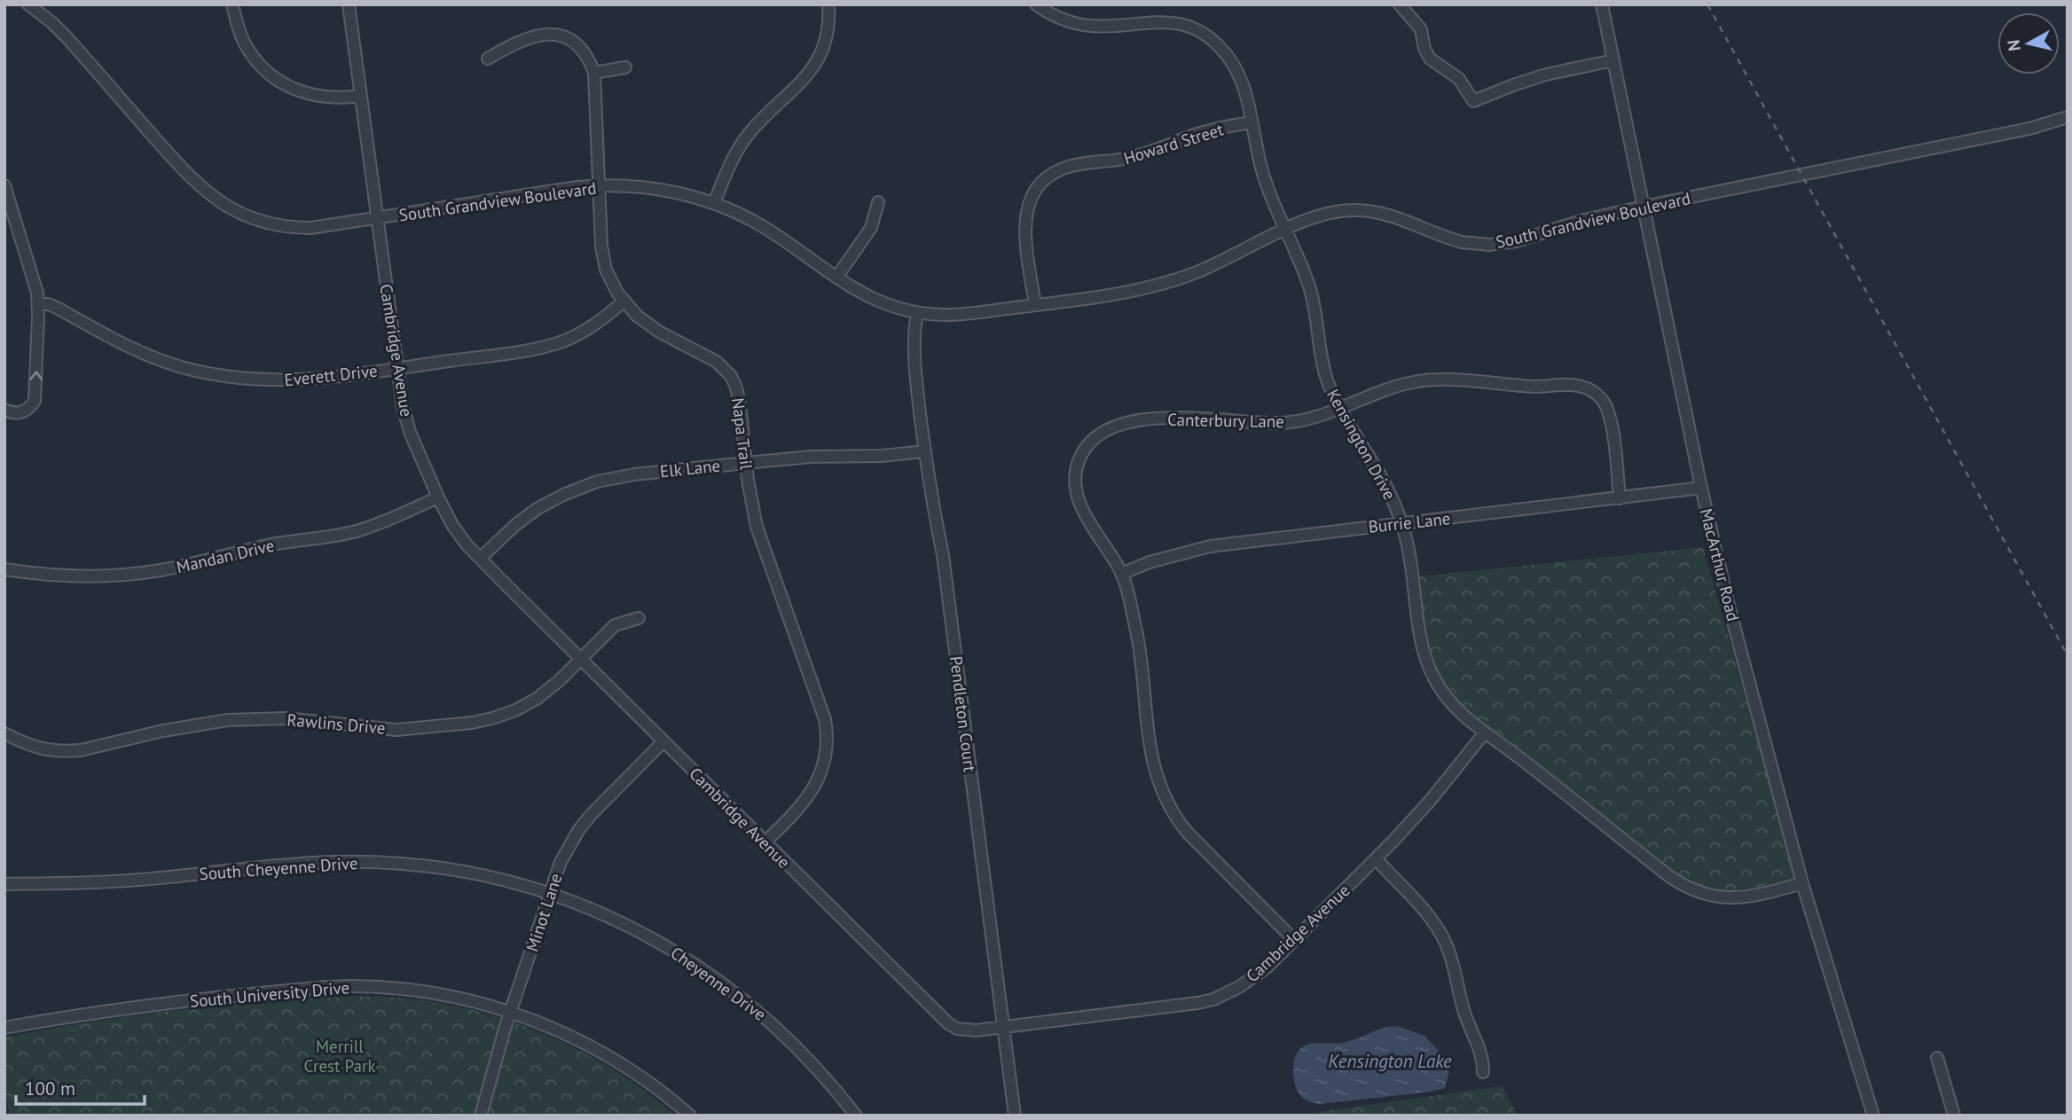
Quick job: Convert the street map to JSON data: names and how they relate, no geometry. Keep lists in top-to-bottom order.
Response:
{
  "streets": {
    "street": [
      "Howard Street",
      "South Grandview Boulevard",
      "Cambridge Avenue",
      "Everett Drive",
      "Canterbury Lane",
      "Napa Trail",
      "Kensington Drive",
      "Elk Lane",
      "Burrie Lane",
      "Mandan Drive",
      "MacArthur Road",
      "Pendleton Court",
      "Rawlins Drive",
      "South Cheyenne Drive",
      "Minot Lane",
      "Cheyenne Drive",
      "South University Drive"
    ]
  },
  "crossings": [
    ["Howard Street", "South Grandview Boulevard"],
    ["Howard Street", "Kensington Drive"],
    ["South Grandview Boulevard", "Cambridge Avenue"],
    ["South Grandview Boulevard", "Napa Trail"],
    ["South Grandview Boulevard", "Kensington Drive"],
    ["South Grandview Boulevard", "MacArthur Road"],
    ["South Grandview Boulevard", "Pendleton Court"],
    ["Cambridge Avenue", "Everett Drive"],
    ["Cambridge Avenue", "Canterbury Lane"],
    ["Cambridge Avenue", "Napa Trail"],
    ["Cambridge Avenue", "Kensington Drive"],
    ["Cambridge Avenue", "Elk Lane"],
    ["Cambridge Avenue", "Mandan Drive"],
    ["Cambridge Avenue", "Pendleton Court"],
    ["Cambridge Avenue", "Rawlins Drive"],
    ["Cambridge Avenue", "Minot Lane"],
    ["Everett Drive", "Napa Trail"],
    ["Canterbury Lane", "Kensington Drive"],
    ["Canterbury Lane", "Burrie Lane"],
    ["Napa Trail", "Elk Lane"],
    ["Kensington Drive", "Burrie Lane"],
    ["Kensington Drive", "MacArthur Road"],
    ["Elk Lane", "Pendleton Court"],
    ["Burrie Lane", "MacArthur Road"],
    ["South Cheyenne Drive", "Minot Lane"],
    ["South Cheyenne Drive", "Cheyenne Drive"],
    ["Minot Lane", "Cheyenne Drive"],
    ["Minot Lane", "South University Drive"]
  ],
  "water": ["Kensington Lake"],
  "parks": ["Merrill Crest Park"],
  "scale_bar": "100 m",
  "north": "left"
}
